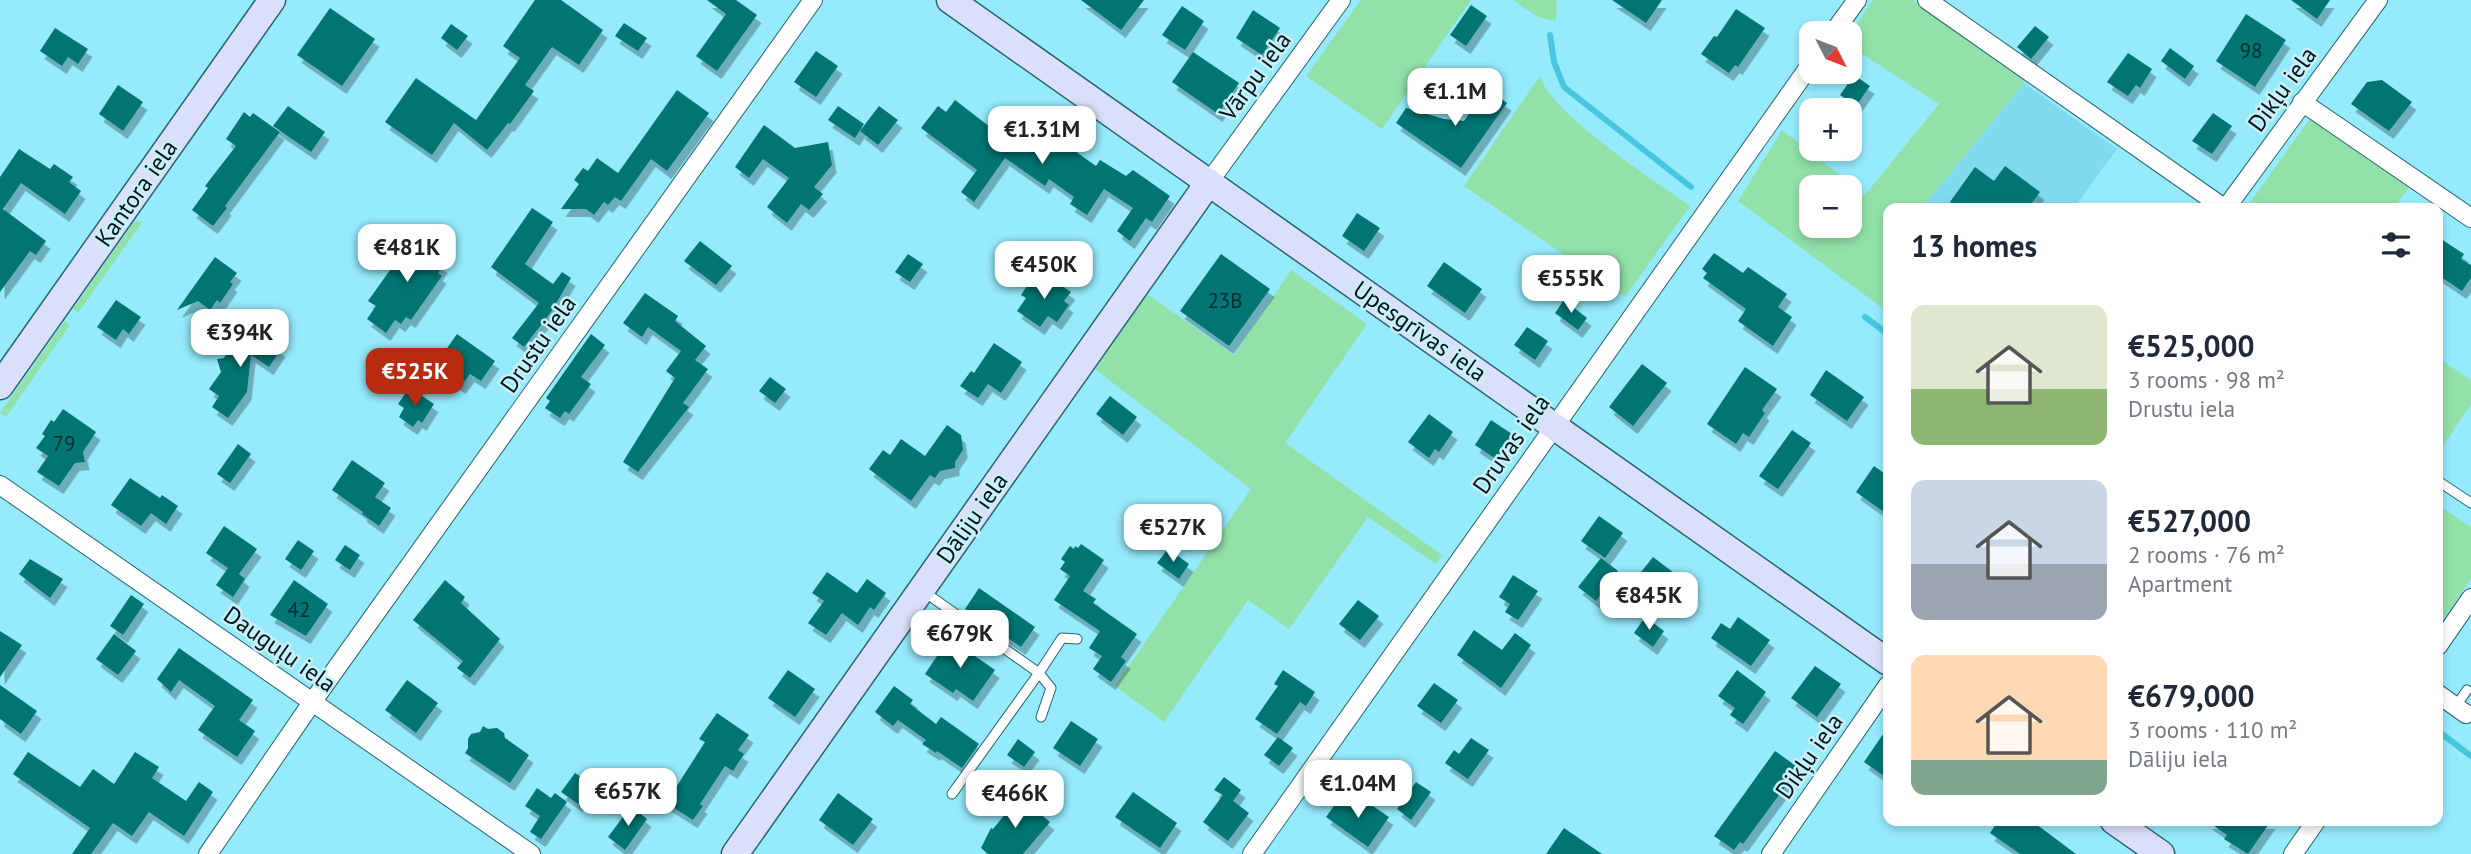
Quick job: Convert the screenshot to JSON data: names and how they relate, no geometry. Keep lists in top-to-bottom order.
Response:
{
  "streets": {
    "street": [
      "Vārpu iela",
      "Dikļu iela",
      "Kantora iela",
      "Upesgrīvas iela",
      "Drustu iela",
      "Druvas iela",
      "Dāliju iela",
      "Dauguļu iela"
    ]
  },
  "crossings": [
    ["Vārpu iela", "Upesgrīvas iela"],
    ["Vārpu iela", "Dāliju iela"],
    ["Upesgrīvas iela", "Druvas iela"],
    ["Upesgrīvas iela", "Dāliju iela"],
    ["Drustu iela", "Dauguļu iela"]
  ],
  "house_numbers": [
    "98",
    "23B",
    "79",
    "42"
  ],
  "north": "bottom right",
  "page": {
    "map_buttons": ["+", "−"],
    "price": [
      "€1.1M",
      "€1.31M",
      "€481K",
      "€450K",
      "€555K",
      "€394K",
      "€525K",
      "€527K",
      "€845K",
      "€679K",
      "€1.04M",
      "€657K",
      "€466K"
    ],
    "heading": "13 homes",
    "list": [
      {
        "name": "€525,000",
        "note": "3 rooms · 98 m² · Drustu iela"
      },
      {
        "name": "€527,000",
        "note": "2 rooms · 76 m² · Apartment"
      },
      {
        "name": "€679,000",
        "note": "3 rooms · 110 m² · Dāliju iela"
      }
    ]
  }
}
